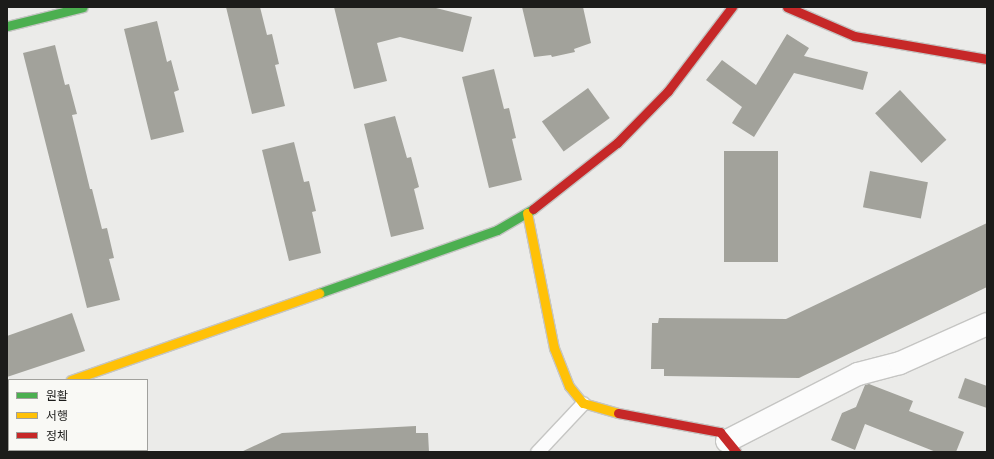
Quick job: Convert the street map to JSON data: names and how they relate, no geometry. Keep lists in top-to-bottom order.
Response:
{
  "legend": ["원활", "서행", "정체"]
}
